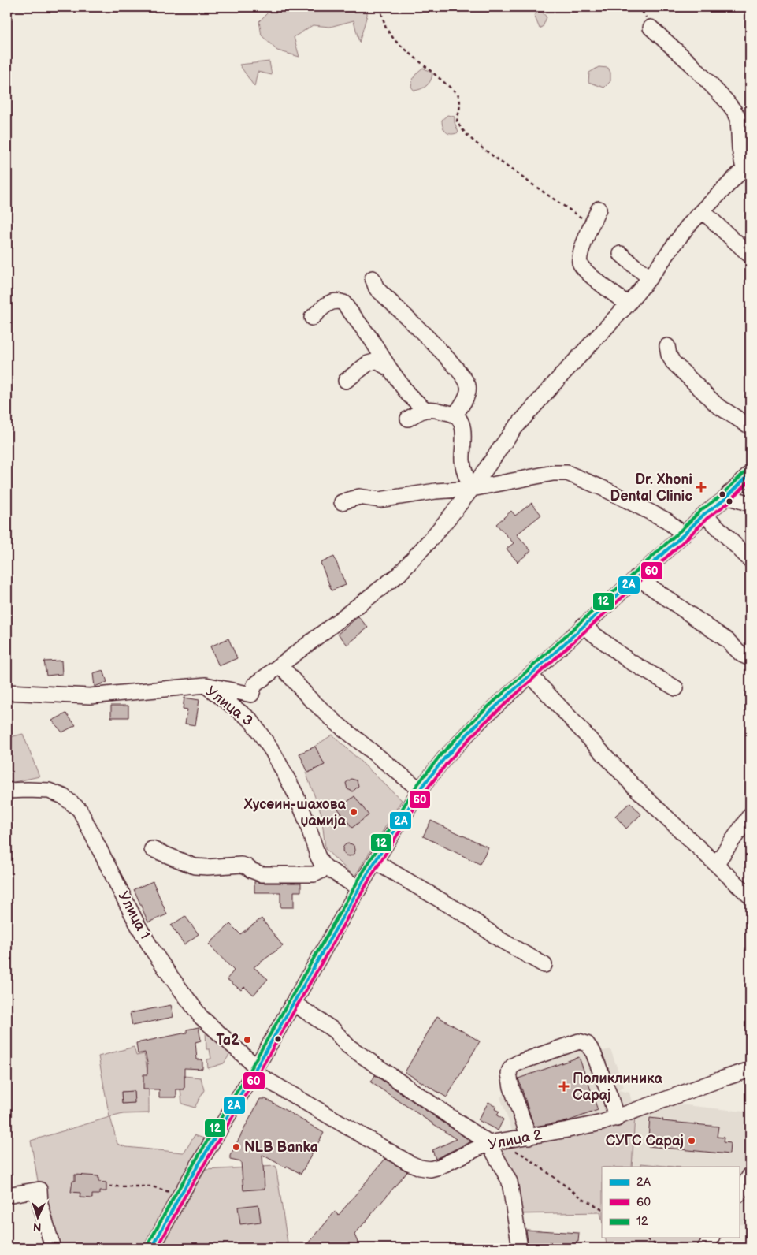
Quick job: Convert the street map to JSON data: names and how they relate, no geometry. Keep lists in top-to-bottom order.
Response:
{
  "streets": {
    "street": ["Улица 3", "Улица 1", "Улица 2"]
  },
  "crossings": [
    ["Улица 1", "Улица 2"]
  ],
  "places": {
    "health": ["Dr. Xhoni Dental Clinic", "Поликлиника Сарај"],
    "other": [
      "Хусеин-шахова џамија",
      "Ta2",
      "СУГС Сарај",
      "NLB Banka"
    ]
  },
  "lines": ["transit line 12", "transit line 2A", "transit line 60"],
  "legend": ["2A", "60", "12"],
  "north": "bottom"
}
